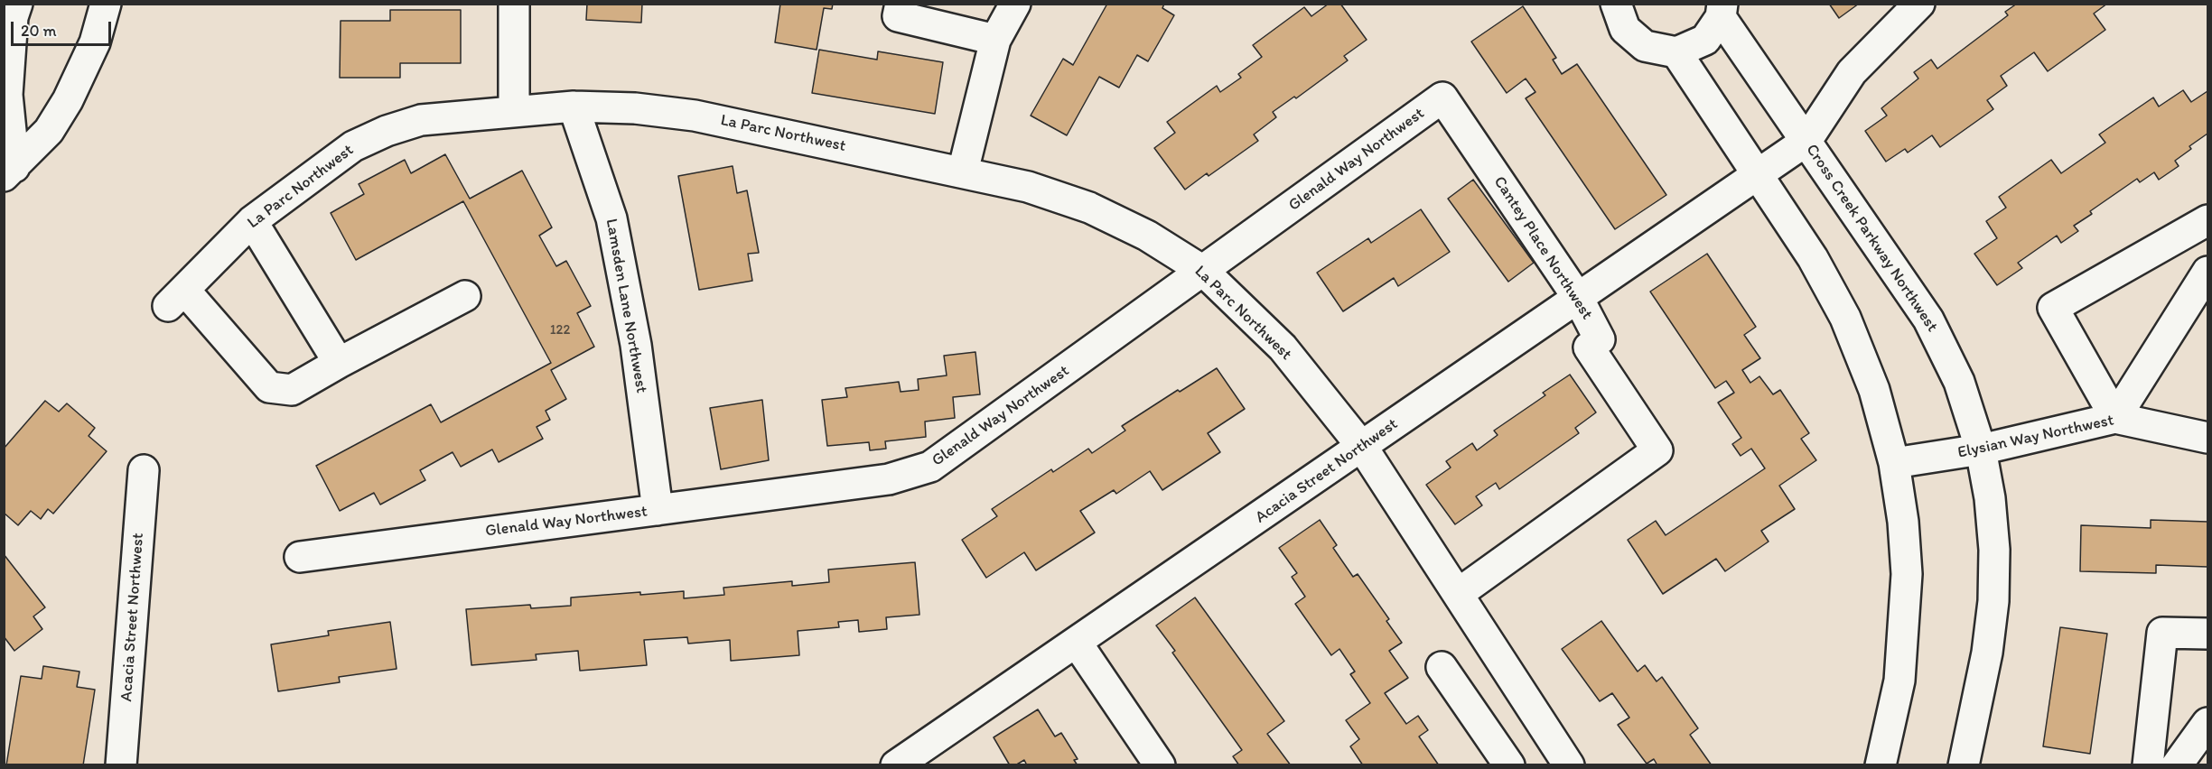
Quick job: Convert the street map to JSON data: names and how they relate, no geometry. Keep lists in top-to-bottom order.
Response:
{
  "streets": {
    "street": [
      "La Parc Northwest",
      "Glenald Way Northwest",
      "Cross Creek Parkway Northwest",
      "Cantey Place Northwest",
      "Lamsden Lane Northwest",
      "Elysian Way Northwest",
      "Acacia Street Northwest"
    ]
  },
  "crossings": [
    ["La Parc Northwest", "Glenald Way Northwest"],
    ["La Parc Northwest", "Lamsden Lane Northwest"],
    ["La Parc Northwest", "Acacia Street Northwest"],
    ["Glenald Way Northwest", "Cantey Place Northwest"],
    ["Glenald Way Northwest", "Lamsden Lane Northwest"],
    ["Cross Creek Parkway Northwest", "Elysian Way Northwest"],
    ["Cross Creek Parkway Northwest", "Acacia Street Northwest"],
    ["Cantey Place Northwest", "Acacia Street Northwest"]
  ],
  "house_numbers": ["122"],
  "scale_bar": "20 m"
}
